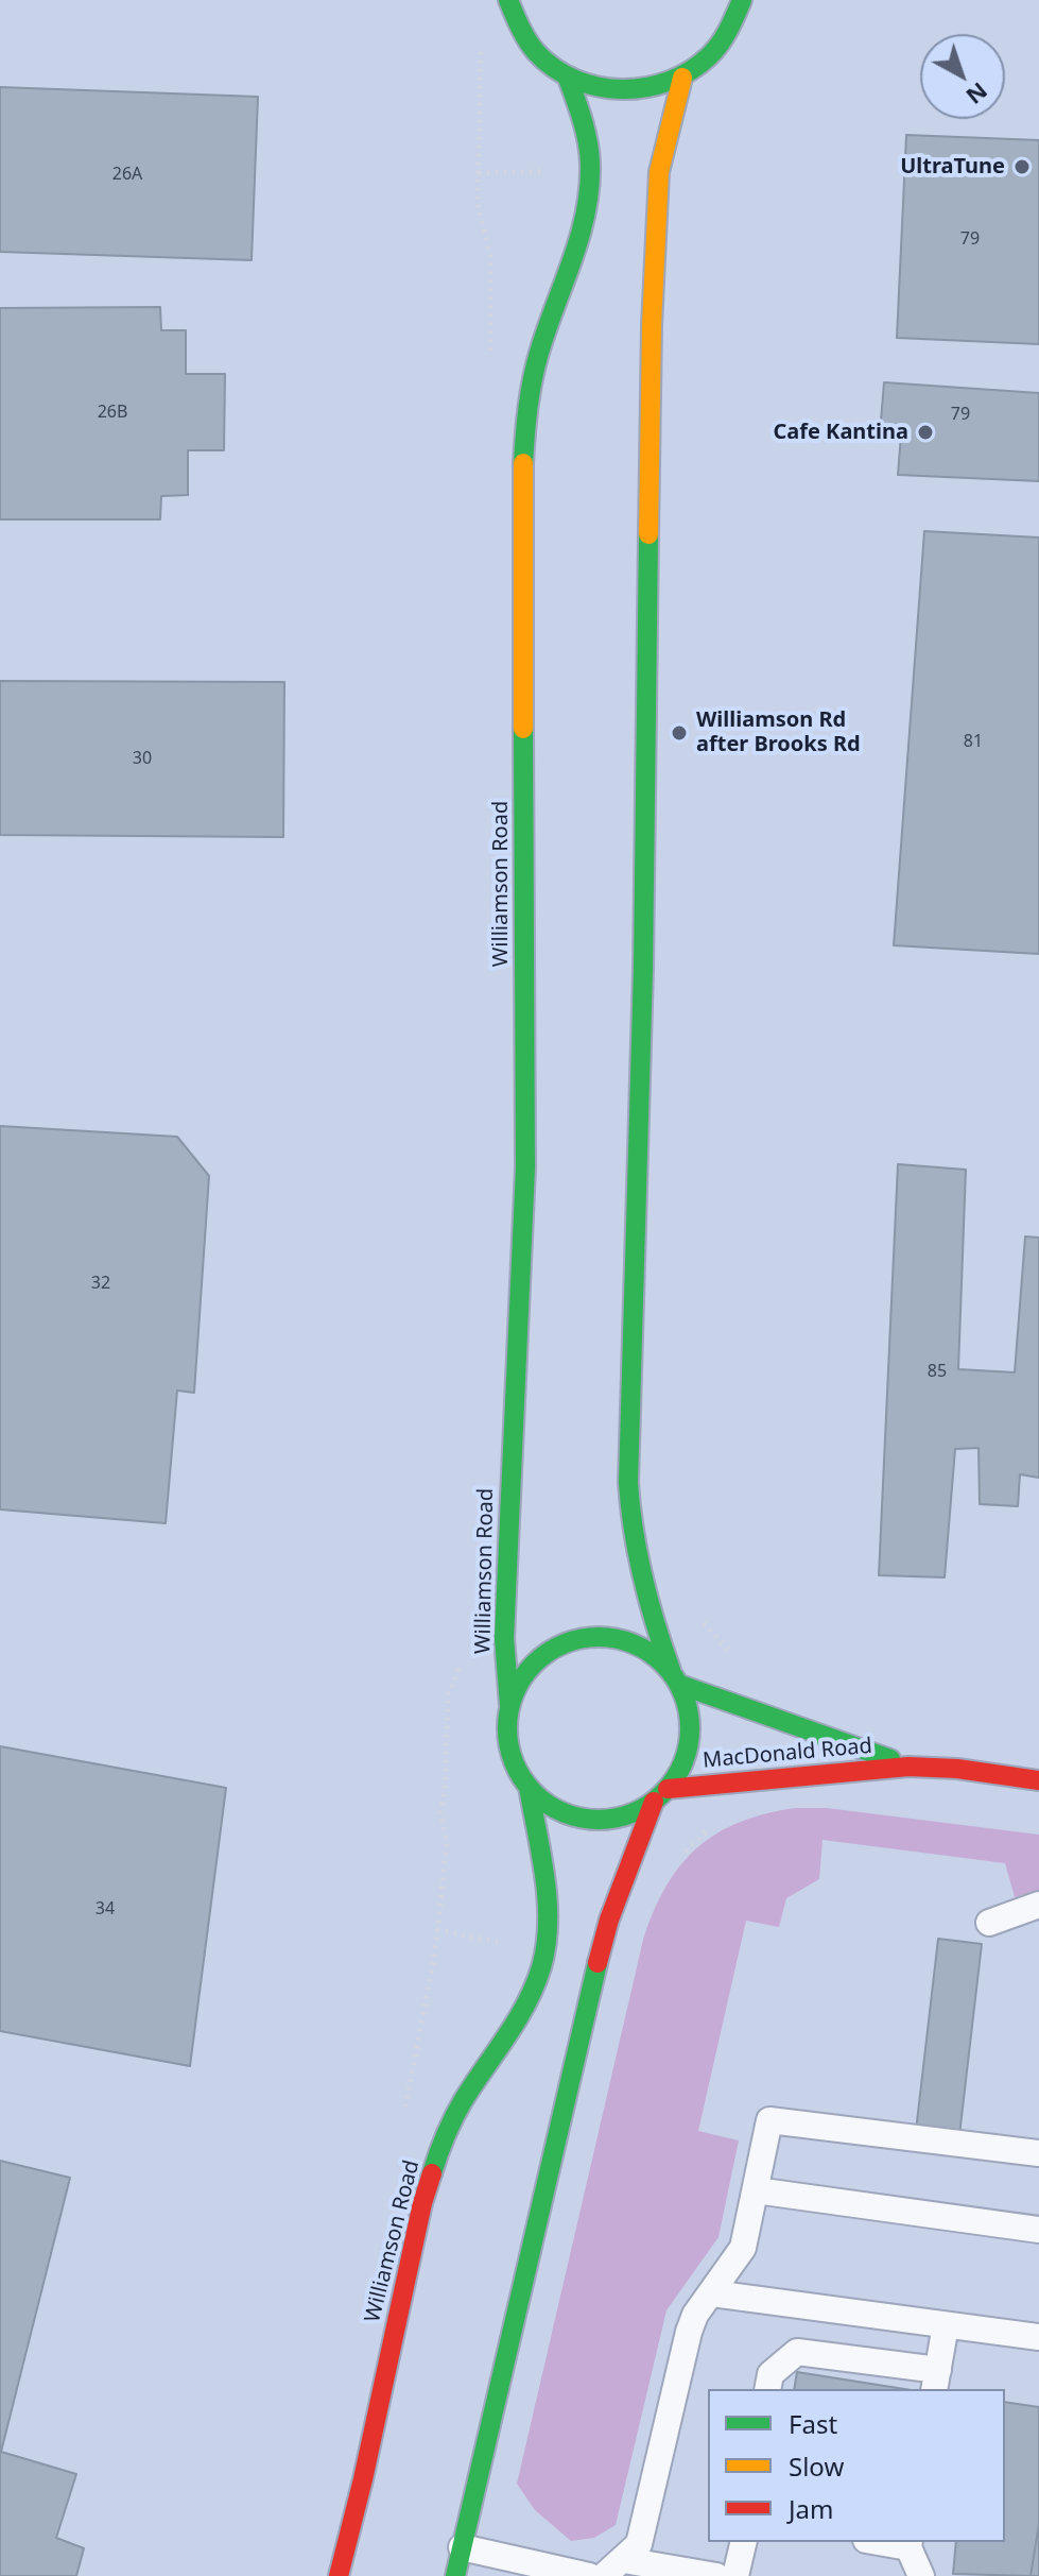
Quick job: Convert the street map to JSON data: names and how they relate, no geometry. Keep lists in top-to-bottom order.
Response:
{
  "streets": {
    "main road": ["Williamson Road", "MacDonald Road"]
  },
  "crossings": [
    ["Williamson Road", "MacDonald Road"]
  ],
  "places": ["UltraTune", "Cafe Kantina", "Williamson Rd after Brooks Rd"],
  "house_numbers": [
    "26A",
    "79",
    "26B",
    "79",
    "81",
    "30",
    "32",
    "85",
    "34"
  ],
  "legend": ["Fast", "Slow", "Jam"],
  "north": "bottom right"
}
